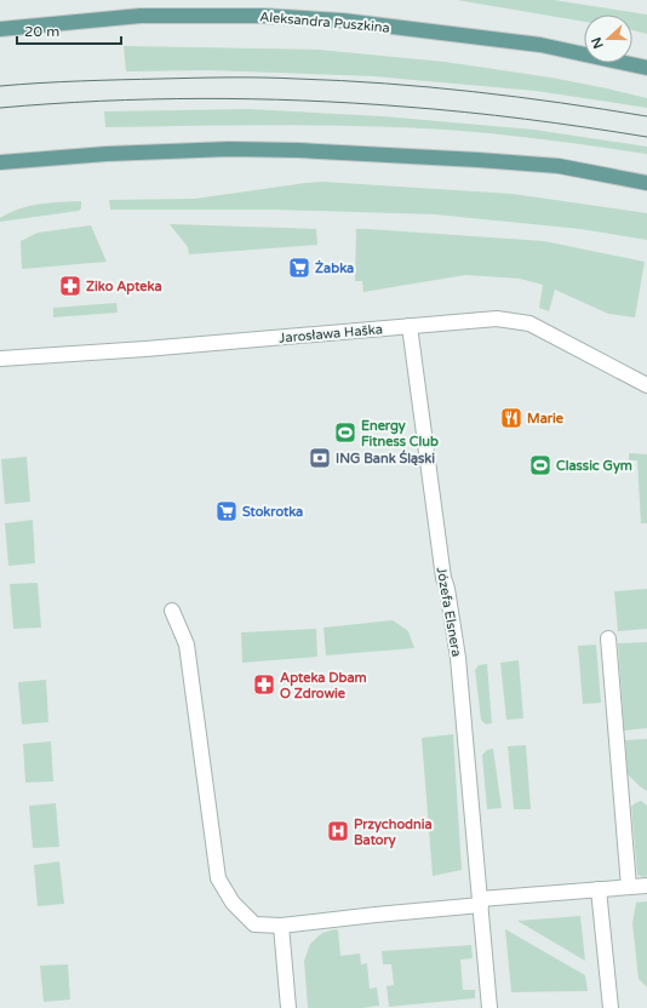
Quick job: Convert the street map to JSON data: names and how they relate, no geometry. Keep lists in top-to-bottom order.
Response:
{
  "streets": {
    "main road": ["Aleksandra Puszkina"],
    "street": ["Jarosława Haška", "Józefa Elsnera"]
  },
  "crossings": [
    ["Jarosława Haška", "Józefa Elsnera"]
  ],
  "places": {
    "supermarket": ["Żabka", "Stokrotka"],
    "pharmacy": ["Ziko Apteka", "Apteka Dbam O Zdrowie"],
    "restaurant": ["Marie"],
    "sports": ["Energy Fitness Club", "Classic Gym"],
    "bank": ["ING Bank Śląski"],
    "hospital": ["Przychodnia Batory"]
  },
  "scale_bar": "20 m",
  "north": "left"
}
